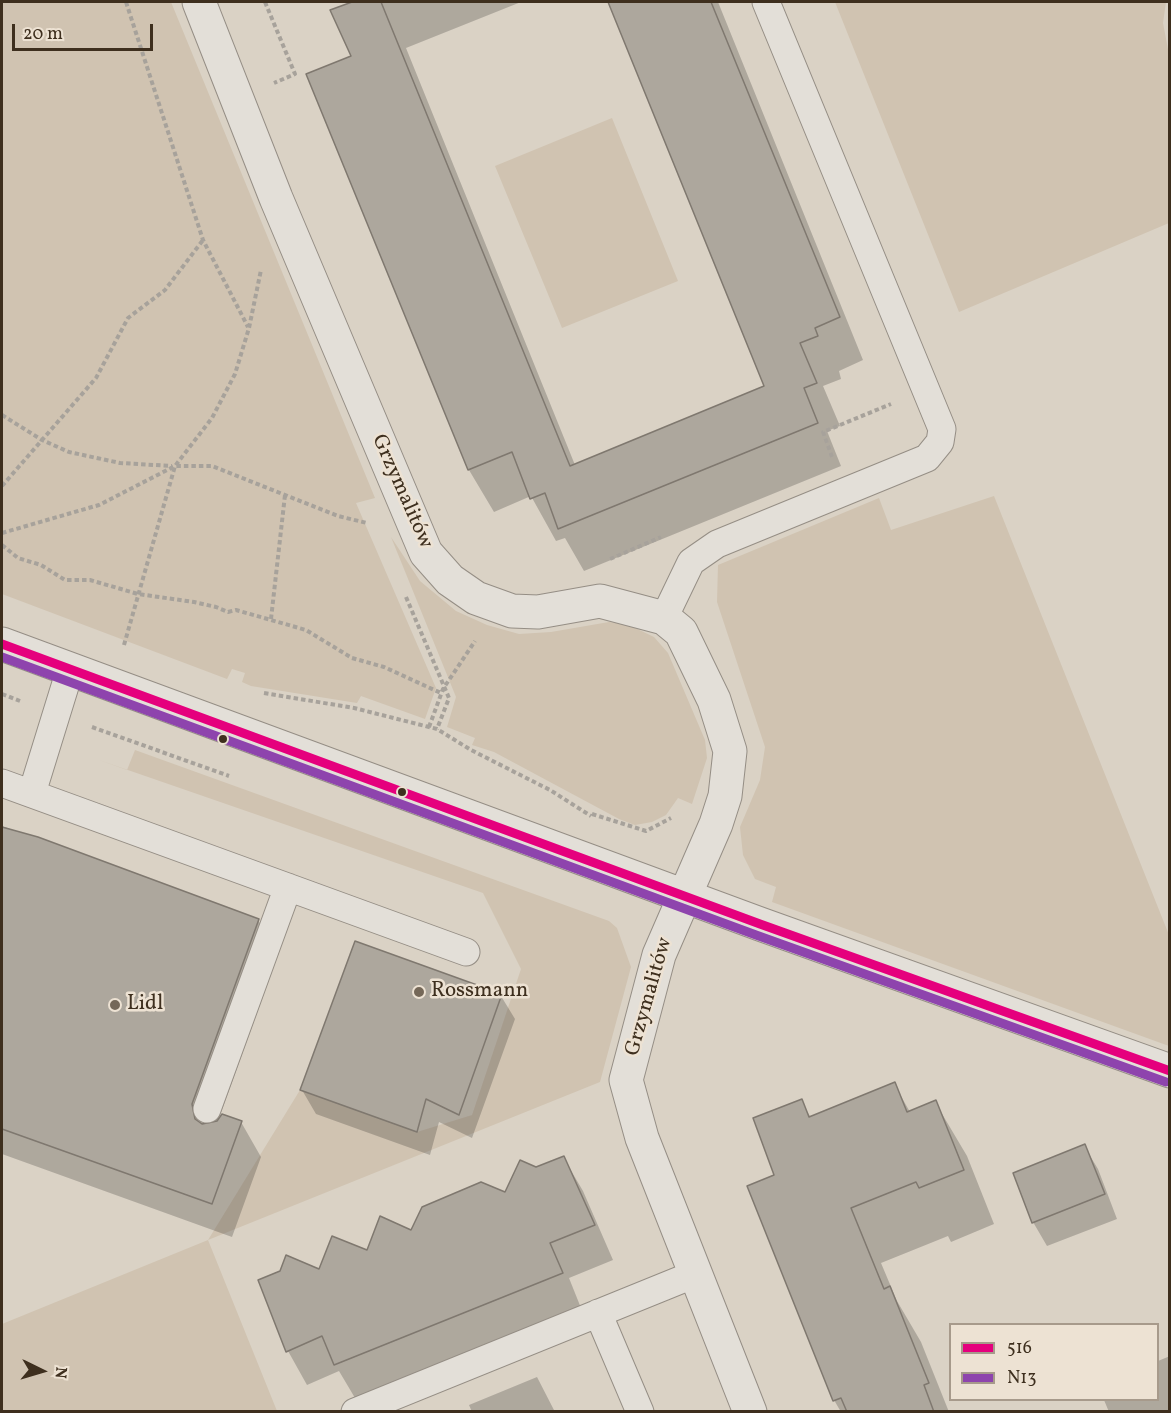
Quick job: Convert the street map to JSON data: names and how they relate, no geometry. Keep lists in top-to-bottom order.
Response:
{
  "streets": {
    "street": ["Grzymalitów"]
  },
  "places": ["Rossmann", "Lidl"],
  "lines": ["transit line 516", "transit line N13"],
  "legend": ["516", "N13"],
  "scale_bar": "20 m",
  "north": "right"
}
